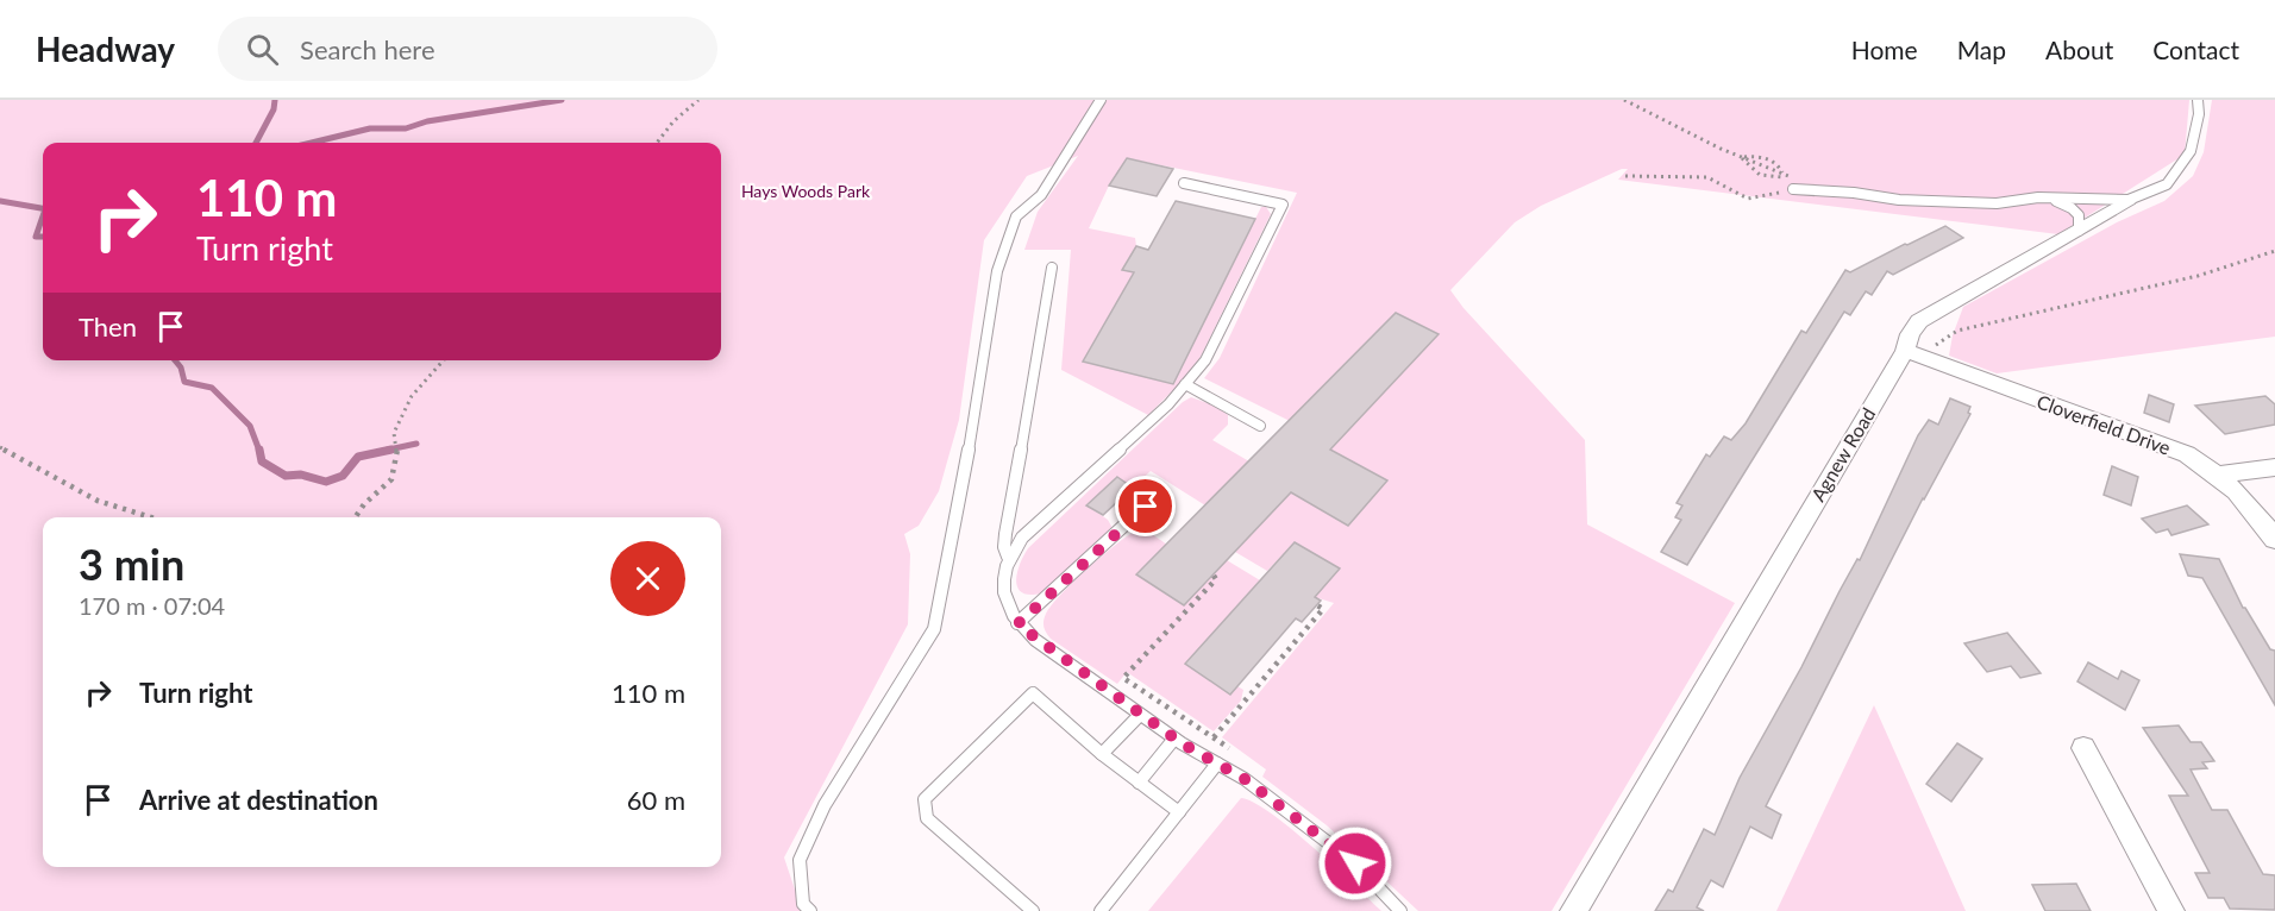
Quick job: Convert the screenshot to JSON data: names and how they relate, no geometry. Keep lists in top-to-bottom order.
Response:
{
  "streets": {
    "street": ["Cloverfield Drive", "Agnew Road"]
  },
  "crossings": [
    ["Cloverfield Drive", "Agnew Road"]
  ],
  "parks": ["Hays Woods Park"],
  "page": {
    "header": "Headway",
    "search": "Search here",
    "nav": [
      "Home",
      "Map",
      "About",
      "Contact"
    ],
    "turn": ["110 m", "Turn right"],
    "then": "Then",
    "heading": ["3 min", "170 m · 07:04"],
    "list": [
      {
        "name": "Turn right",
        "value": "110 m"
      },
      {
        "name": "Arrive at destination",
        "value": "60 m"
      }
    ]
  }
}
